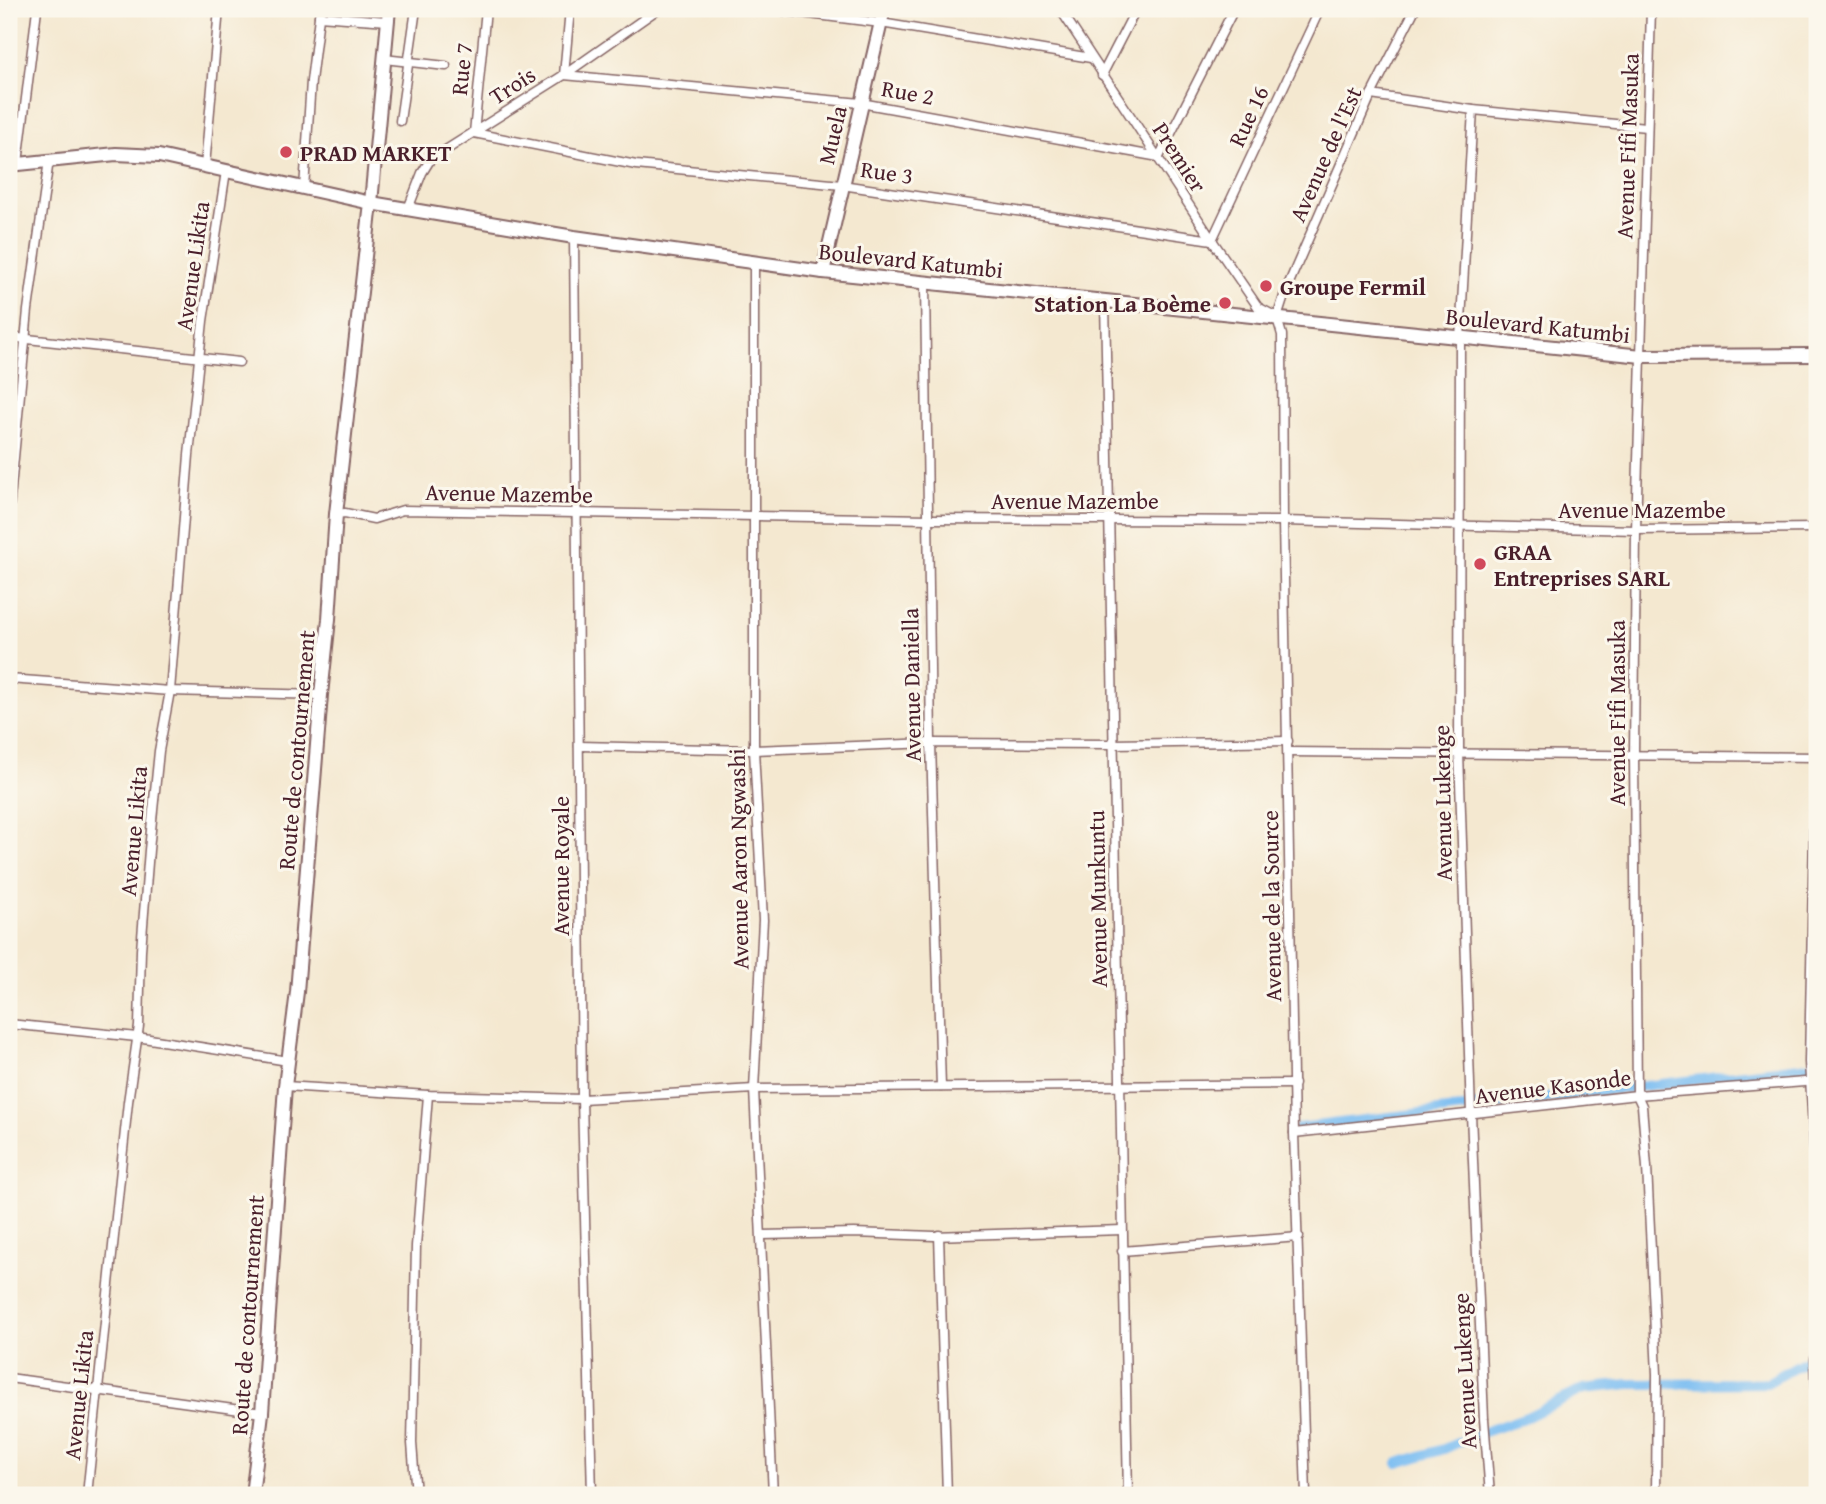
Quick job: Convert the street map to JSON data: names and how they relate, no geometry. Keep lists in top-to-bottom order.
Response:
{
  "streets": {
    "street": [
      "Rue 7",
      "Trois",
      "Rue 2",
      "Rue 16",
      "Muela",
      "Avenue Fifi Masuka",
      "Avenue de l'Est",
      "Premier",
      "Rue 3",
      "Boulevard Katumbi",
      "Avenue Likita",
      "Avenue Mazembe",
      "Avenue Daniella",
      "Route de contournement",
      "Avenue Lukenge",
      "Avenue Aaron Ngwashi",
      "Avenue Royale",
      "Avenue Munkuntu",
      "Avenue de la Source",
      "Avenue Kasonde"
    ]
  },
  "crossings": [
    ["Rue 7", "Trois"],
    ["Rue 7", "Rue 3"],
    ["Trois", "Rue 2"],
    ["Trois", "Rue 3"],
    ["Trois", "Boulevard Katumbi"],
    ["Rue 2", "Muela"],
    ["Rue 2", "Premier"],
    ["Rue 16", "Premier"],
    ["Rue 16", "Rue 3"],
    ["Muela", "Rue 3"],
    ["Muela", "Boulevard Katumbi"],
    ["Avenue Fifi Masuka", "Boulevard Katumbi"],
    ["Avenue Fifi Masuka", "Avenue Mazembe"],
    ["Avenue Fifi Masuka", "Avenue Kasonde"],
    ["Avenue de l'Est", "Premier"],
    ["Avenue de l'Est", "Boulevard Katumbi"],
    ["Avenue de l'Est", "Avenue de la Source"],
    ["Premier", "Rue 3"],
    ["Premier", "Boulevard Katumbi"],
    ["Premier", "Avenue de la Source"],
    ["Boulevard Katumbi", "Avenue Likita"],
    ["Boulevard Katumbi", "Avenue Daniella"],
    ["Boulevard Katumbi", "Route de contournement"],
    ["Boulevard Katumbi", "Avenue Lukenge"],
    ["Boulevard Katumbi", "Avenue Aaron Ngwashi"],
    ["Boulevard Katumbi", "Avenue Royale"],
    ["Boulevard Katumbi", "Avenue Munkuntu"],
    ["Boulevard Katumbi", "Avenue de la Source"],
    ["Avenue Mazembe", "Avenue Daniella"],
    ["Avenue Mazembe", "Route de contournement"],
    ["Avenue Mazembe", "Avenue Lukenge"],
    ["Avenue Mazembe", "Avenue Aaron Ngwashi"],
    ["Avenue Mazembe", "Avenue Royale"],
    ["Avenue Mazembe", "Avenue Munkuntu"],
    ["Avenue Mazembe", "Avenue de la Source"],
    ["Avenue Lukenge", "Avenue Kasonde"],
    ["Avenue de la Source", "Avenue Kasonde"]
  ],
  "places": [
    "PRAD MARKET",
    "Groupe Fermil",
    "Station La Boème",
    "GRAA Entreprises SARL"
  ]
}
